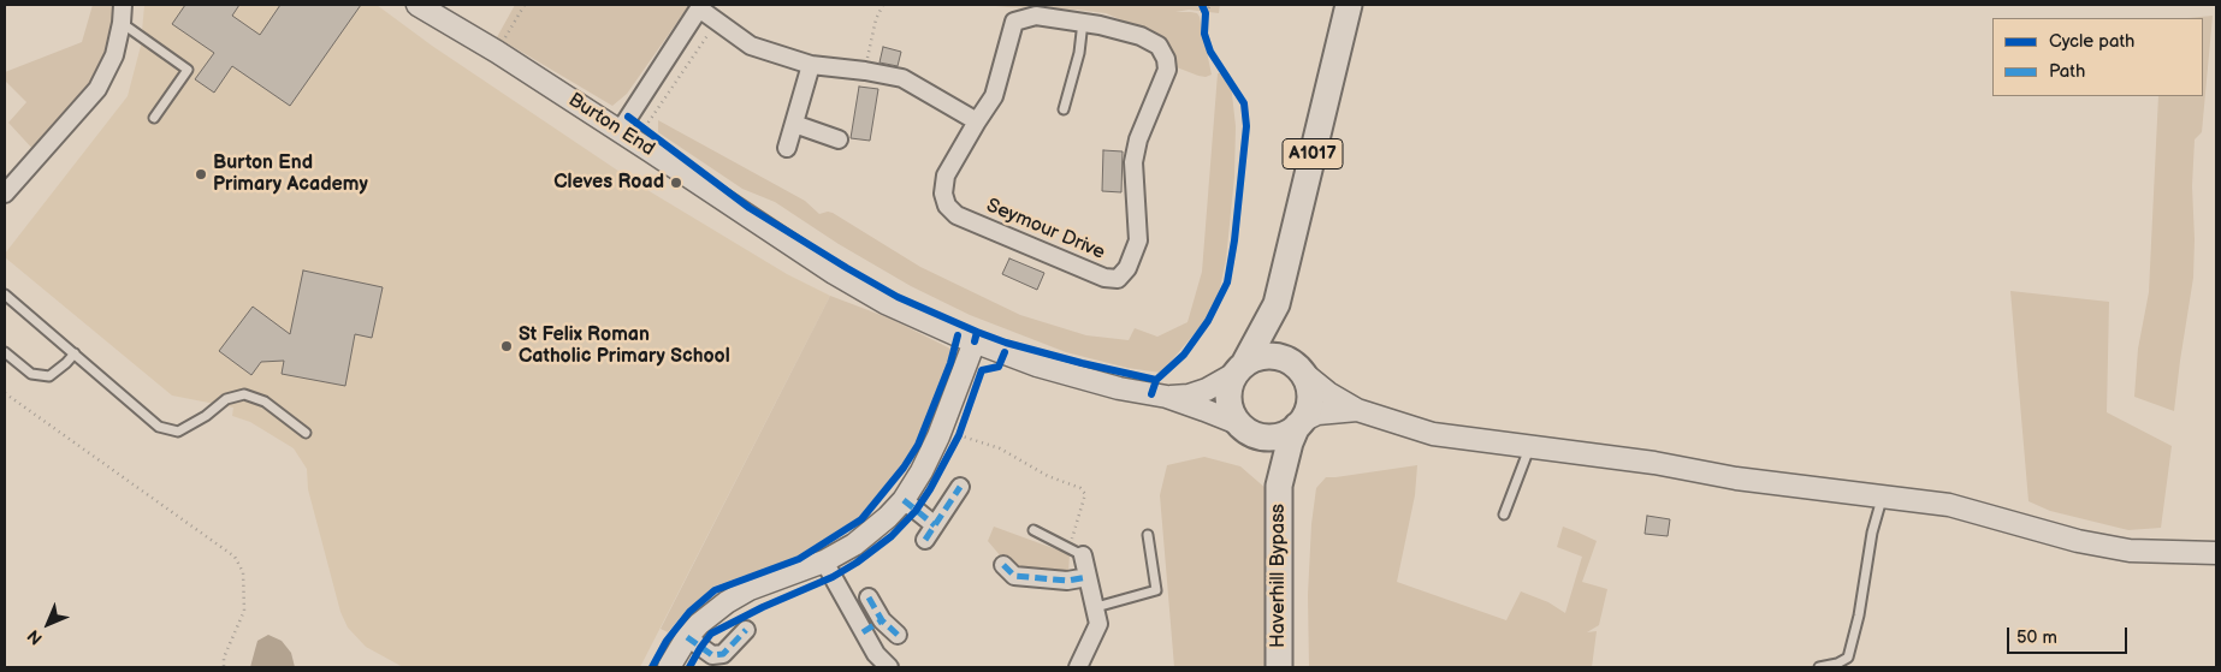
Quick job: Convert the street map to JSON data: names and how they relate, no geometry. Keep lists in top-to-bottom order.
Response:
{
  "streets": {
    "main road": ["A1017", "Haverhill Bypass"],
    "street": ["Burton End", "Seymour Drive"]
  },
  "crossings": [
    ["Burton End", "A1017"],
    ["Burton End", "Haverhill Bypass"],
    ["A1017", "Haverhill Bypass"]
  ],
  "places": ["Burton End Primary Academy", "Cleves Road", "St Felix Roman Catholic Primary School"],
  "legend": ["Cycle path", "Path"],
  "scale_bar": "50 m",
  "north": "bottom left"
}
